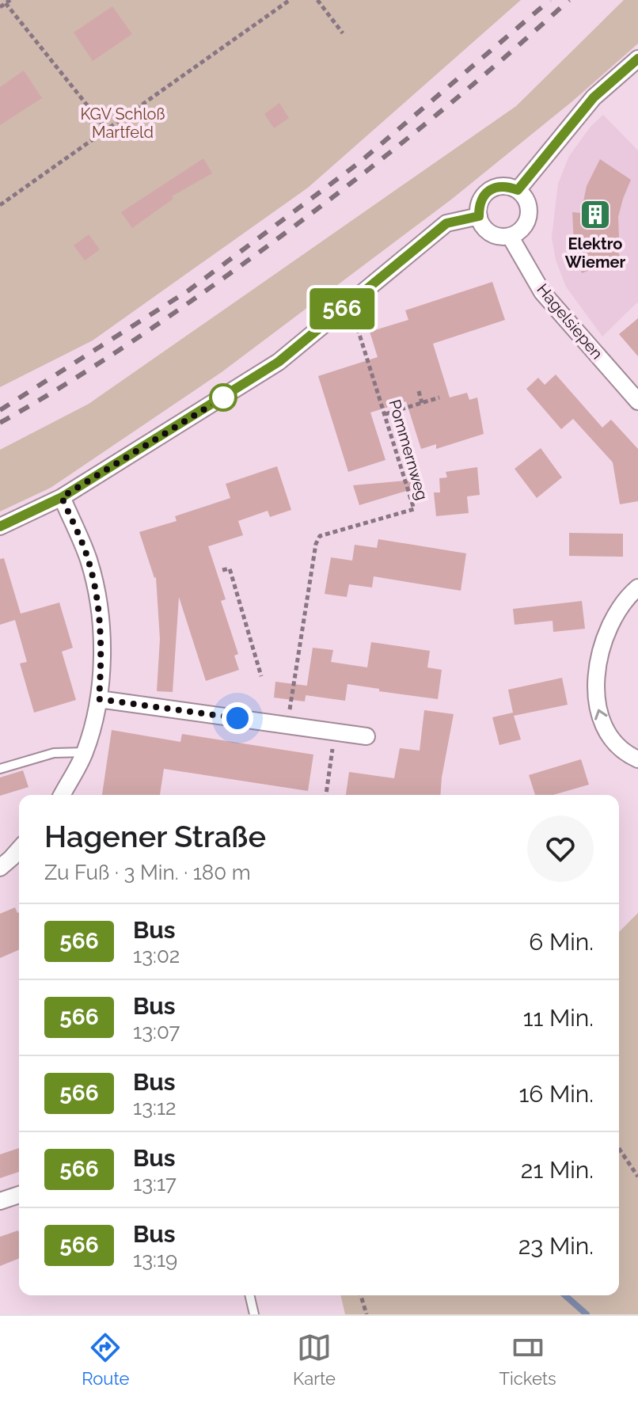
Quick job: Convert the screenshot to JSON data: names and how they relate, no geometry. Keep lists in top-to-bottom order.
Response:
{
  "streets": {
    "street": ["Hagelsiepen"],
    "path": ["Pommernweg"]
  },
  "parks": ["KGV Schloß Martfeld"],
  "places": {
    "building": ["Elektro Wiemer"]
  },
  "lines": ["bus line 566"],
  "page": {
    "on_map": "566",
    "heading": ["Hagener Straße", "Zu Fuß · 3 Min. · 180 m"],
    "list": [
      {
        "mark": "566",
        "name": "Bus",
        "note": "13:02",
        "value": "6 Min."
      },
      {
        "mark": "566",
        "name": "Bus",
        "note": "13:07",
        "value": "11 Min."
      },
      {
        "mark": "566",
        "name": "Bus",
        "note": "13:12",
        "value": "16 Min."
      },
      {
        "mark": "566",
        "name": "Bus",
        "note": "13:17",
        "value": "21 Min."
      },
      {
        "mark": "566",
        "name": "Bus",
        "note": "13:19",
        "value": "23 Min."
      }
    ],
    "tabs": ["Route", "Karte", "Tickets"]
  }
}
